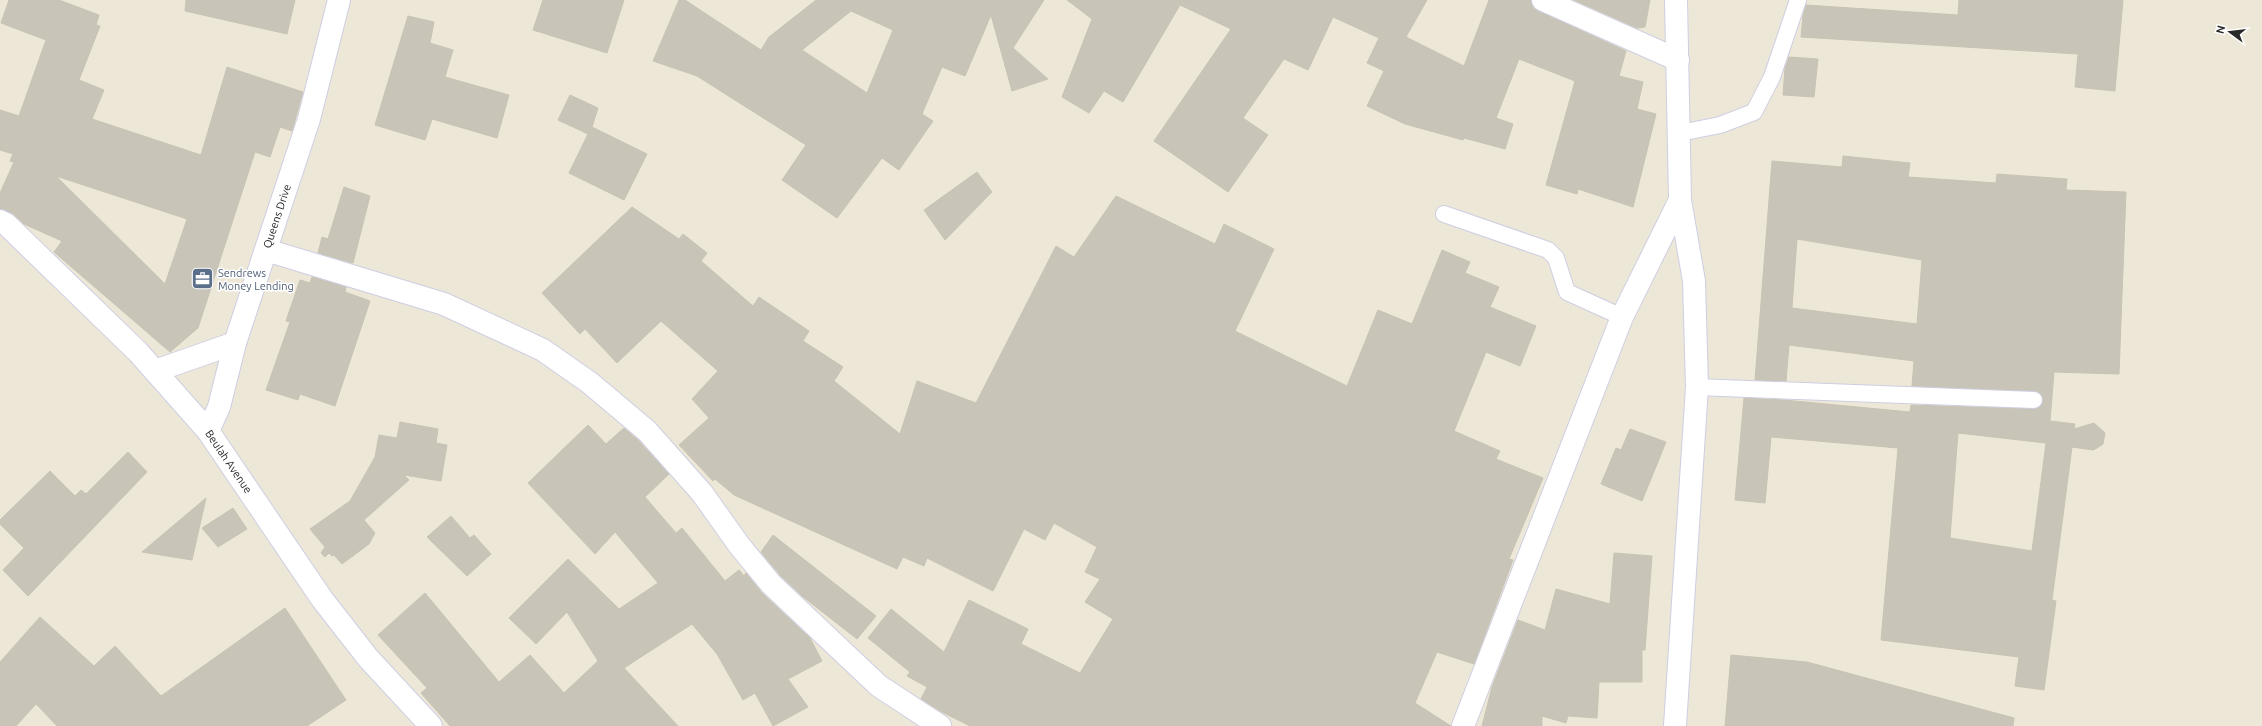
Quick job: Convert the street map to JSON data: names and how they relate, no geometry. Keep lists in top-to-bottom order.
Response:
{
  "streets": {
    "street": ["Queens Drive", "Beulah Avenue"]
  },
  "crossings": [
    ["Queens Drive", "Beulah Avenue"]
  ],
  "places": {
    "office": ["Sendrews Money Lending"]
  },
  "north": "left"
}
